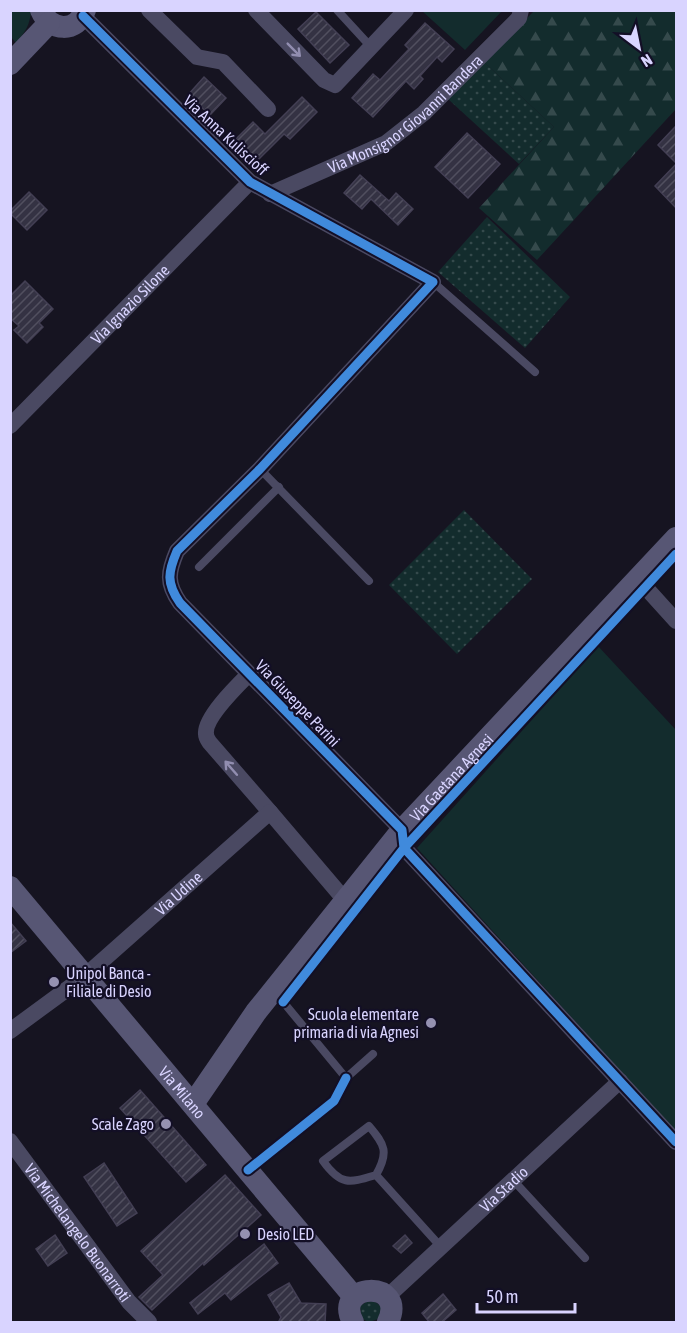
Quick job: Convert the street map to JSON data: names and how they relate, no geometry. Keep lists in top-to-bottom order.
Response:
{
  "streets": {
    "street": [
      "Via Monsignor Giovanni Bandera",
      "Via Anna Kuliscioff",
      "Via Ignazio Silone",
      "Via Giuseppe Parini",
      "Via Gaetana Agnesi",
      "Via Udine",
      "Via Milano",
      "Via Stadio",
      "Via Michelangelo Buonarroti"
    ]
  },
  "crossings": [
    ["Via Monsignor Giovanni Bandera", "Via Anna Kuliscioff"],
    ["Via Anna Kuliscioff", "Via Ignazio Silone"],
    ["Via Anna Kuliscioff", "Via Giuseppe Parini"],
    ["Via Giuseppe Parini", "Via Gaetana Agnesi"],
    ["Via Giuseppe Parini", "Via Stadio"],
    ["Via Gaetana Agnesi", "Via Milano"],
    ["Via Udine", "Via Milano"]
  ],
  "places": [
    "Unipol Banca - Filiale di Desio",
    "Scuola elementare primaria di via Agnesi",
    "Scale Zago",
    "Desio LED"
  ],
  "scale_bar": "50 m",
  "north": "bottom right"
}
